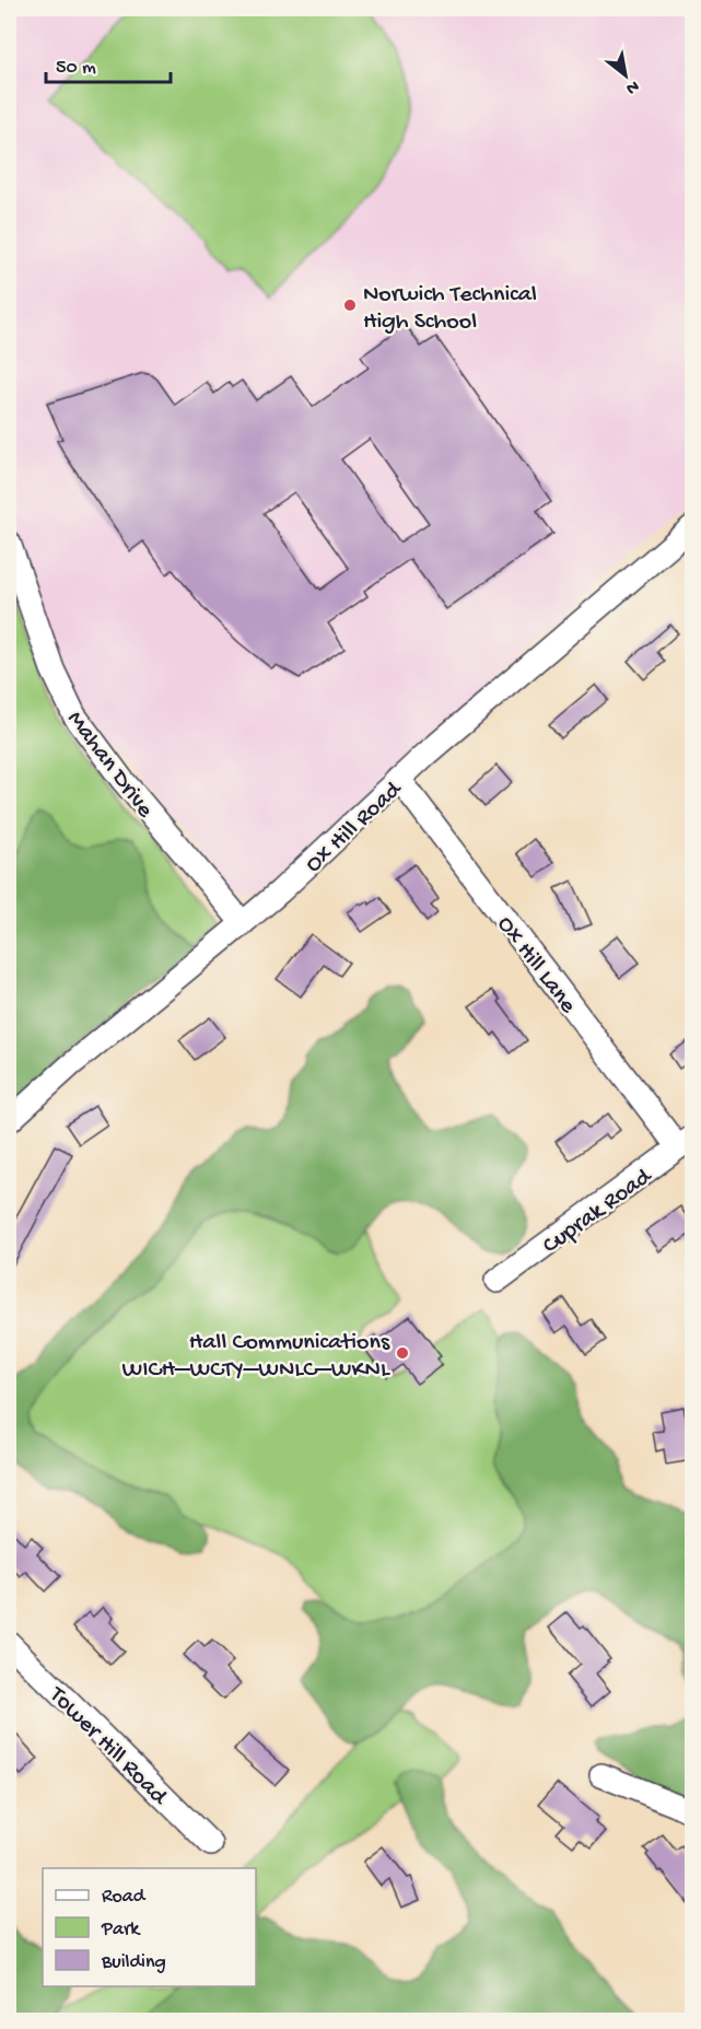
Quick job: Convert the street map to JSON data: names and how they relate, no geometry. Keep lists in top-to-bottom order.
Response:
{
  "streets": {
    "street": [
      "Mahan Drive",
      "Ox Hill Road",
      "Ox Hill Lane",
      "Cuprak Road",
      "Tower Hill Road"
    ]
  },
  "crossings": [
    ["Mahan Drive", "Ox Hill Road"],
    ["Ox Hill Road", "Ox Hill Lane"],
    ["Ox Hill Lane", "Cuprak Road"]
  ],
  "places": ["Norwich Technical High School", "Hall Communications WICH–WCTY–WNLC–WKNL"],
  "legend": ["Road", "Park", "Building"],
  "scale_bar": "50 m",
  "north": "bottom right"
}
